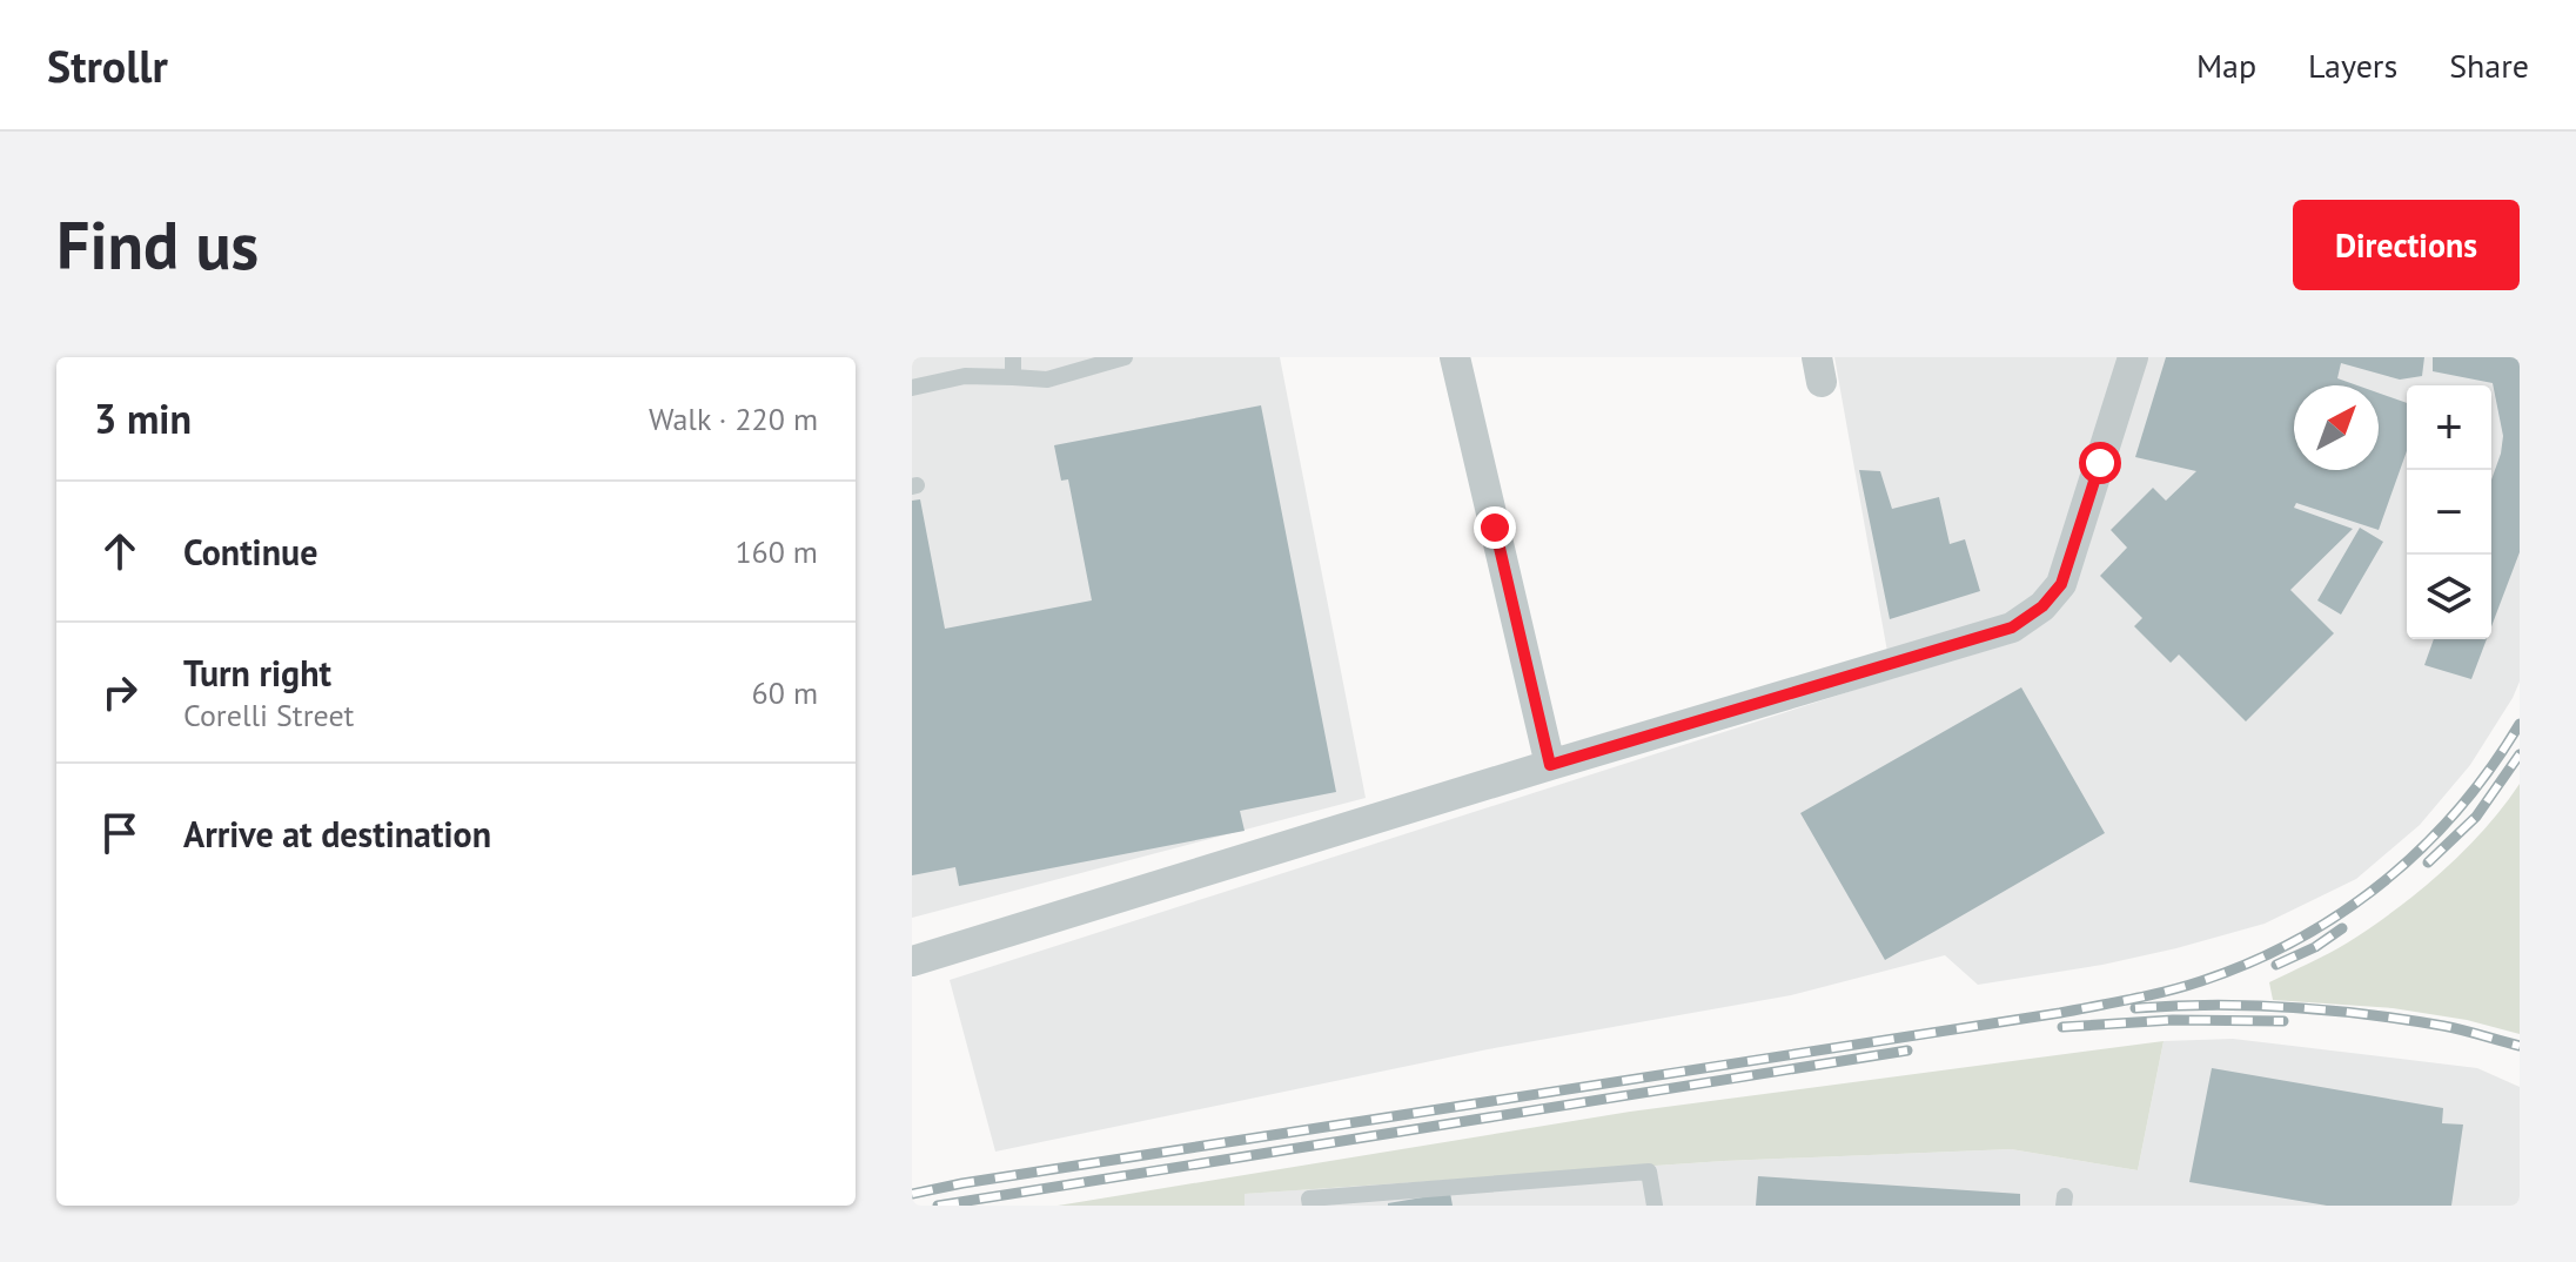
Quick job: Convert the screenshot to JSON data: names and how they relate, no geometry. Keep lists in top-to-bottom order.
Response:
{
  "north": "top right",
  "page": {
    "header": "Strollr",
    "nav": ["Map", "Layers", "Share"],
    "buttons": "Directions",
    "title": "Find us",
    "heading": ["3 min", "Walk · 220 m"],
    "map_buttons": ["+", "−"],
    "list": [
      ["Continue", "160 m"],
      ["Turn right", "Corelli Street", "60 m"],
      "Arrive at destination"
    ]
  }
}
